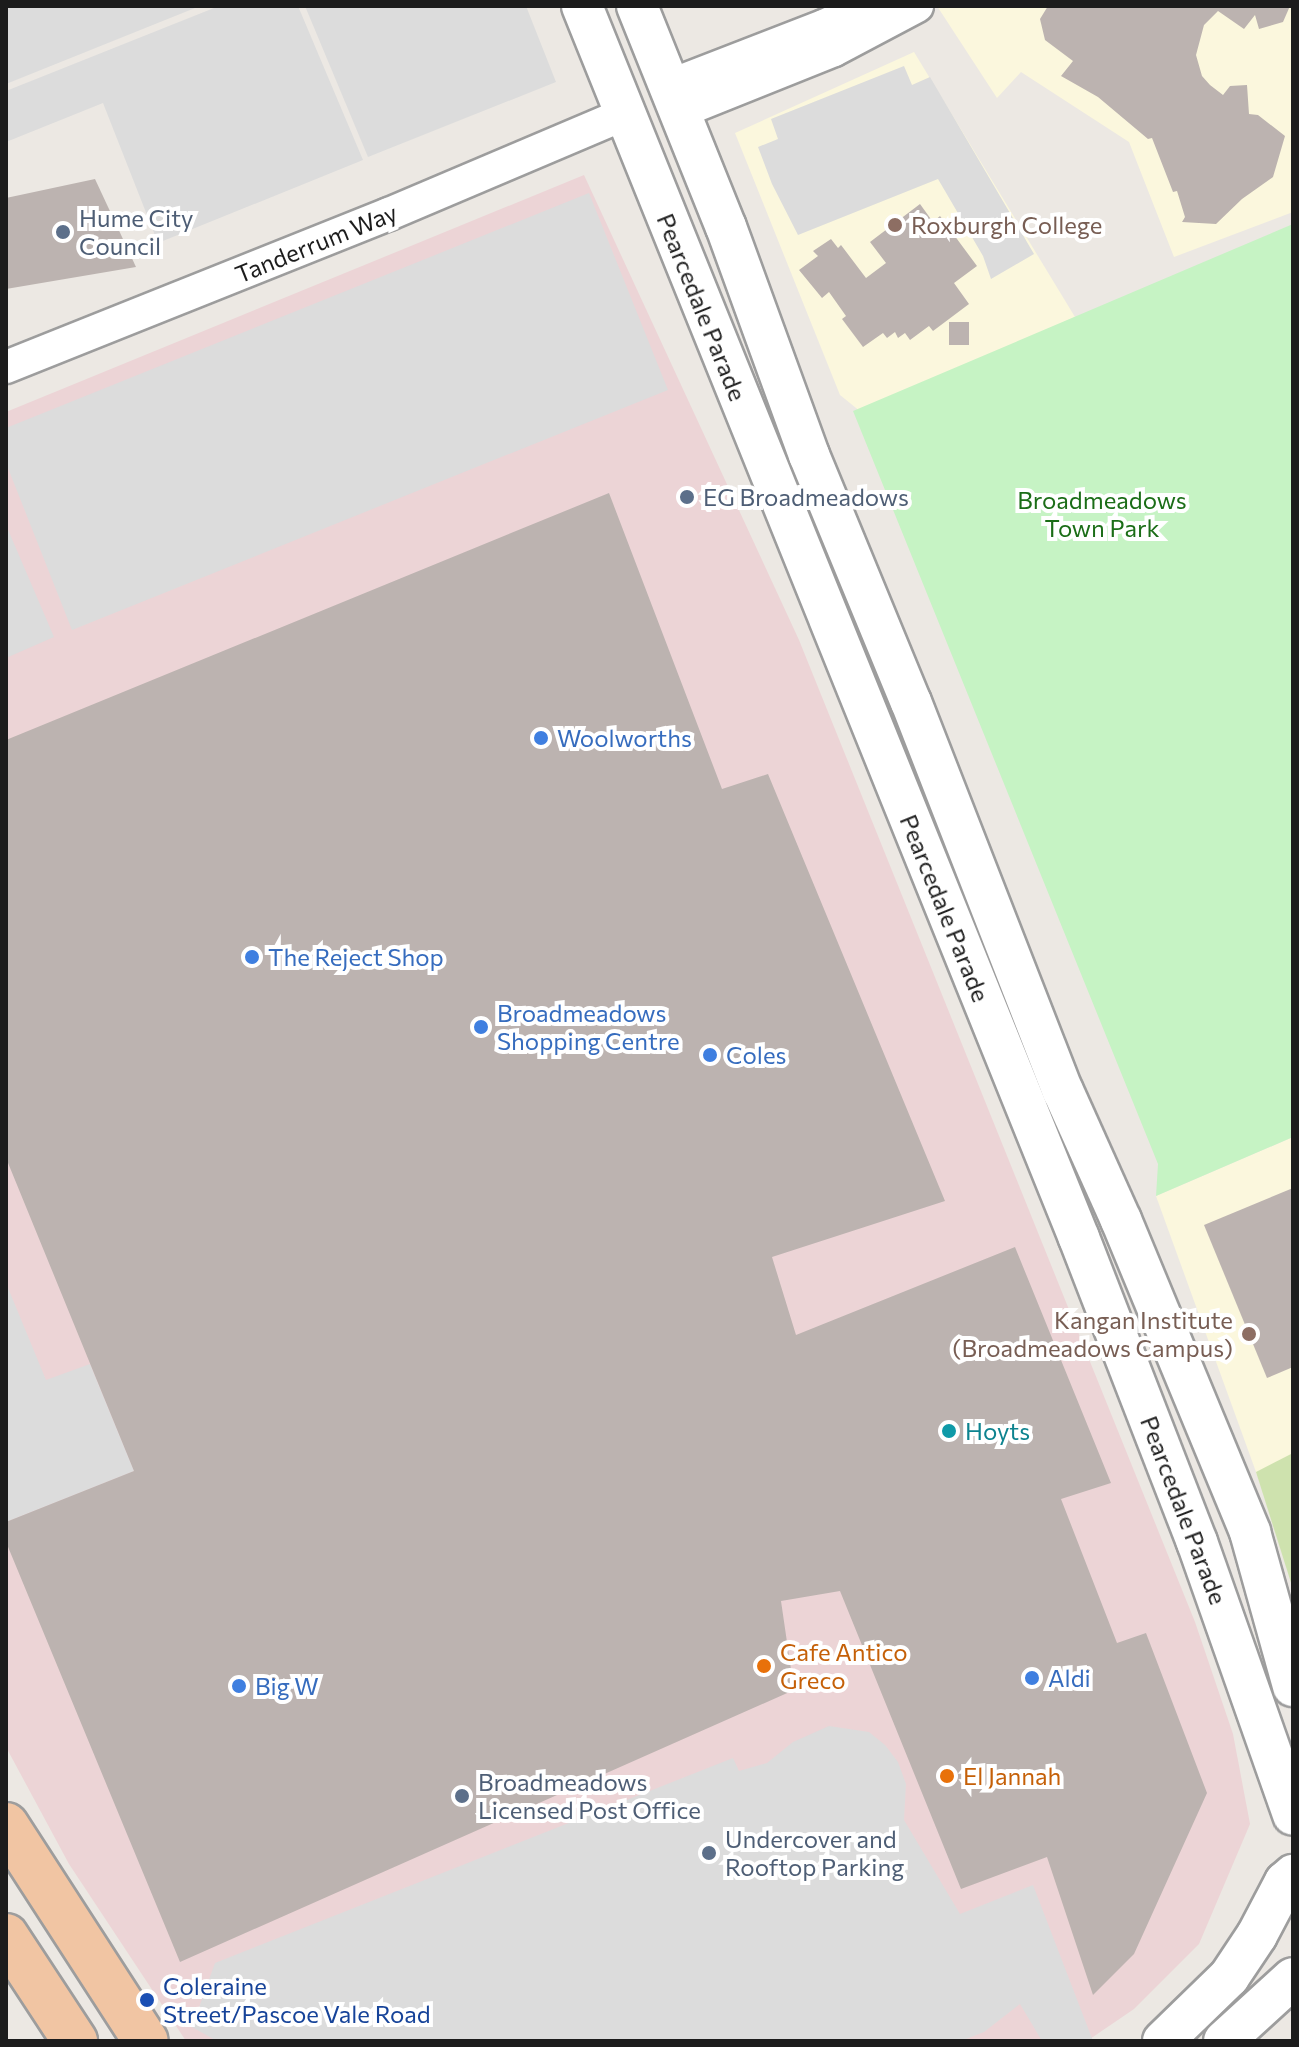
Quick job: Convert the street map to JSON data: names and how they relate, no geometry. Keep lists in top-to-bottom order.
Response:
{
  "streets": {
    "street": ["Tanderrum Way", "Pearcedale Parade"]
  },
  "crossings": [
    ["Tanderrum Way", "Pearcedale Parade"]
  ],
  "parks": ["Broadmeadows Town Park"],
  "places": [
    "Roxburgh College",
    "Hume City Council",
    "EG Broadmeadows",
    "Woolworths",
    "The Reject Shop",
    "Broadmeadows Shopping Centre",
    "Coles",
    "Kangan Institute (Broadmeadows Campus)",
    "Hoyts",
    "Cafe Antico Greco",
    "Aldi",
    "Big W",
    "El Jannah",
    "Broadmeadows Licensed Post Office",
    "Undercover and Rooftop Parking",
    "Coleraine Street/Pascoe Vale Road"
  ]
}
